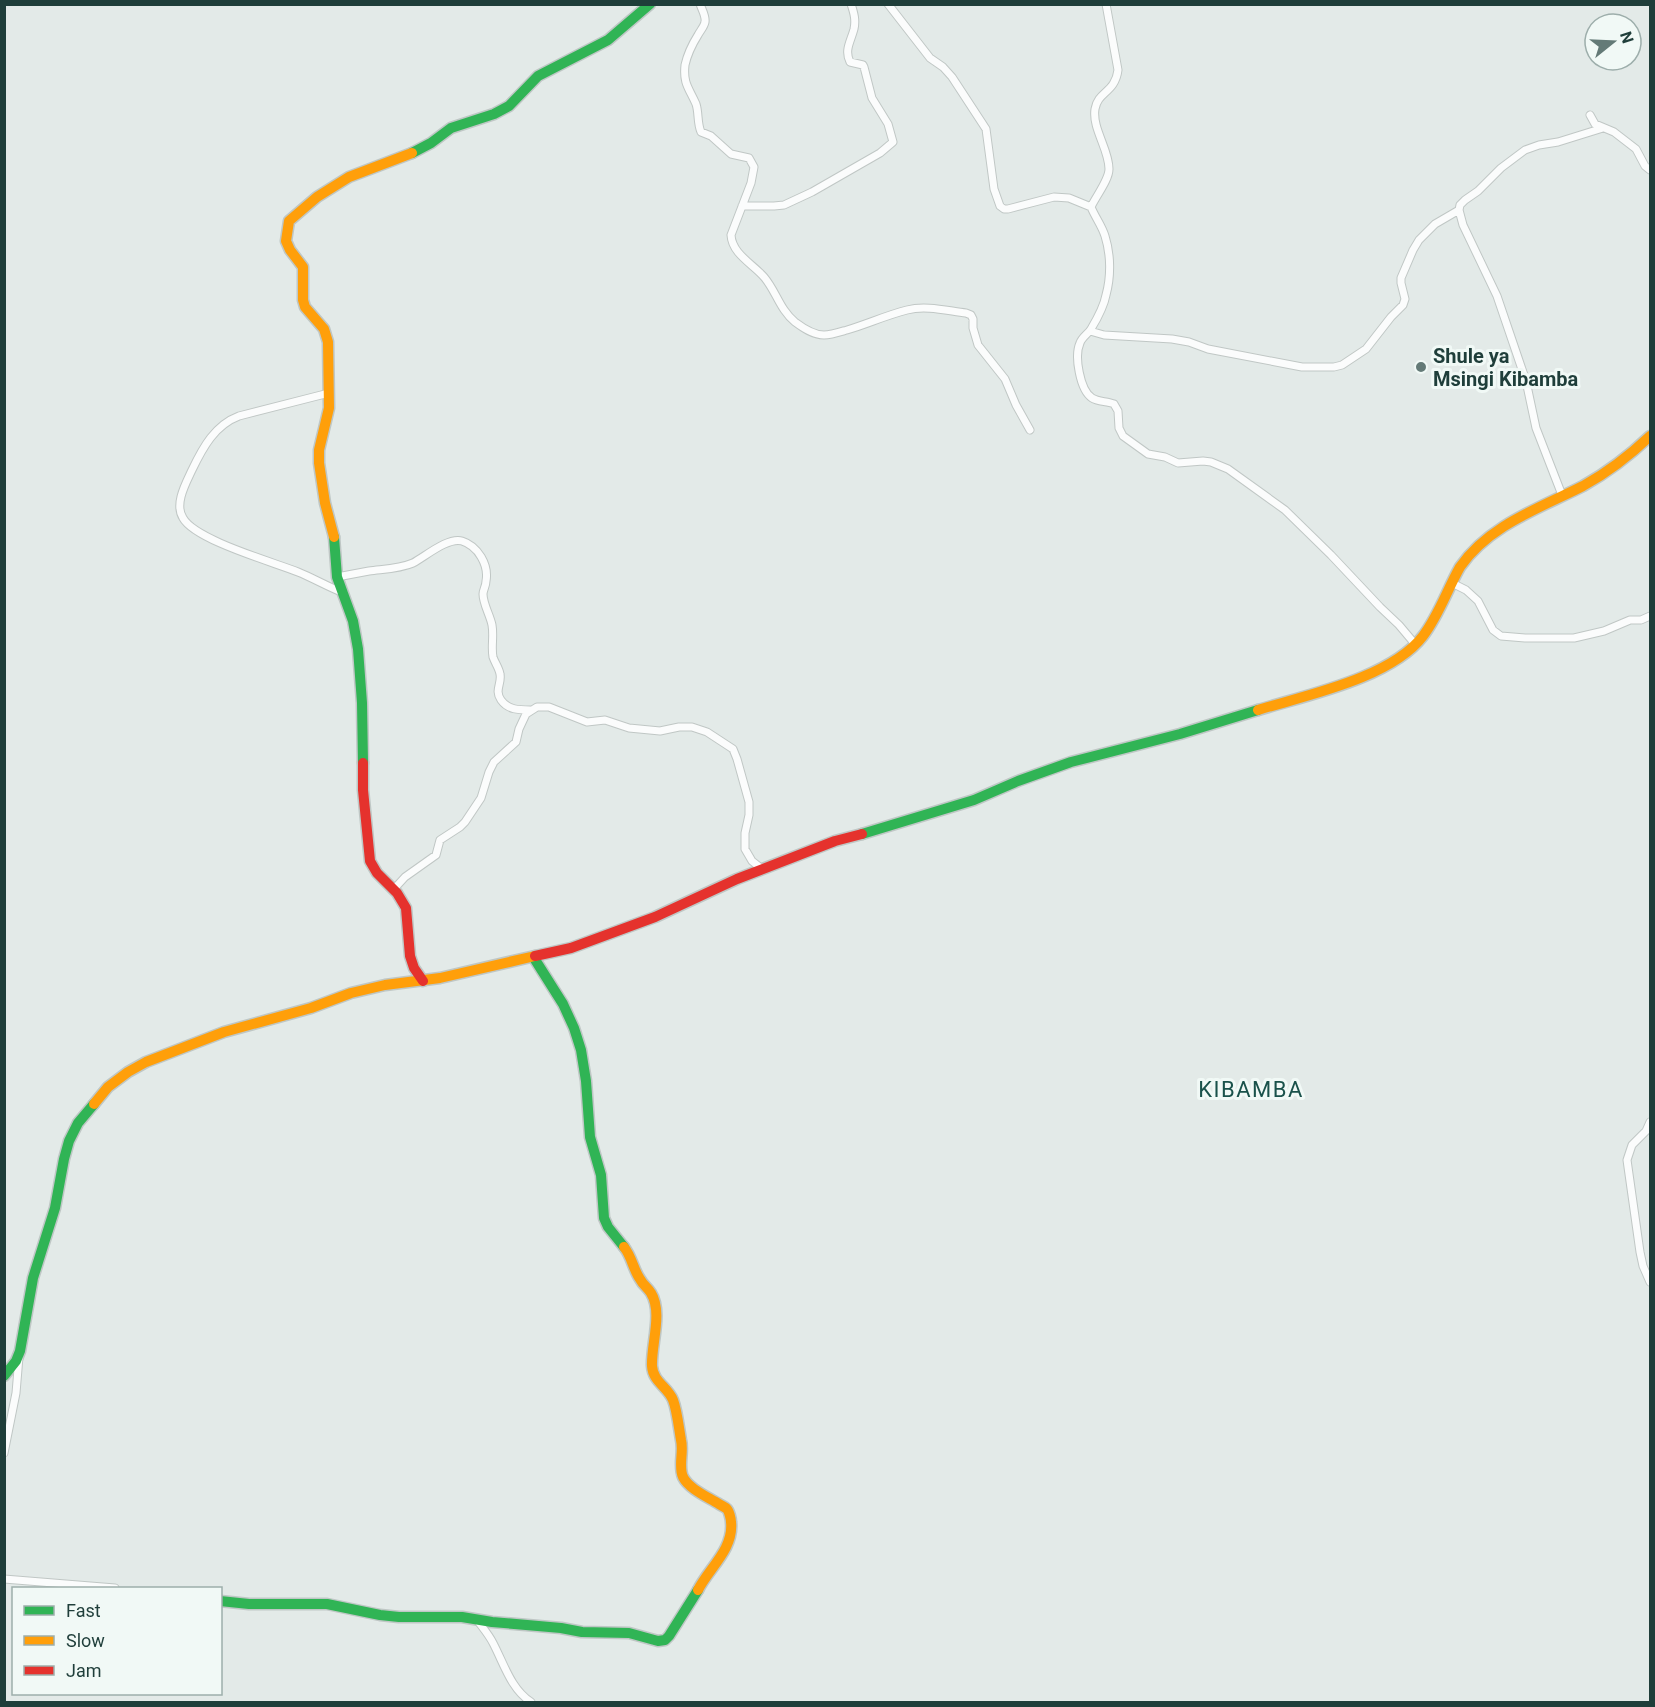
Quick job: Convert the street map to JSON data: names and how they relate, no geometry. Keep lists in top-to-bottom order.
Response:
{
  "districts": ["KIBAMBA"],
  "places": ["Shule ya Msingi Kibamba"],
  "legend": ["Fast", "Slow", "Jam"],
  "north": "right"
}
